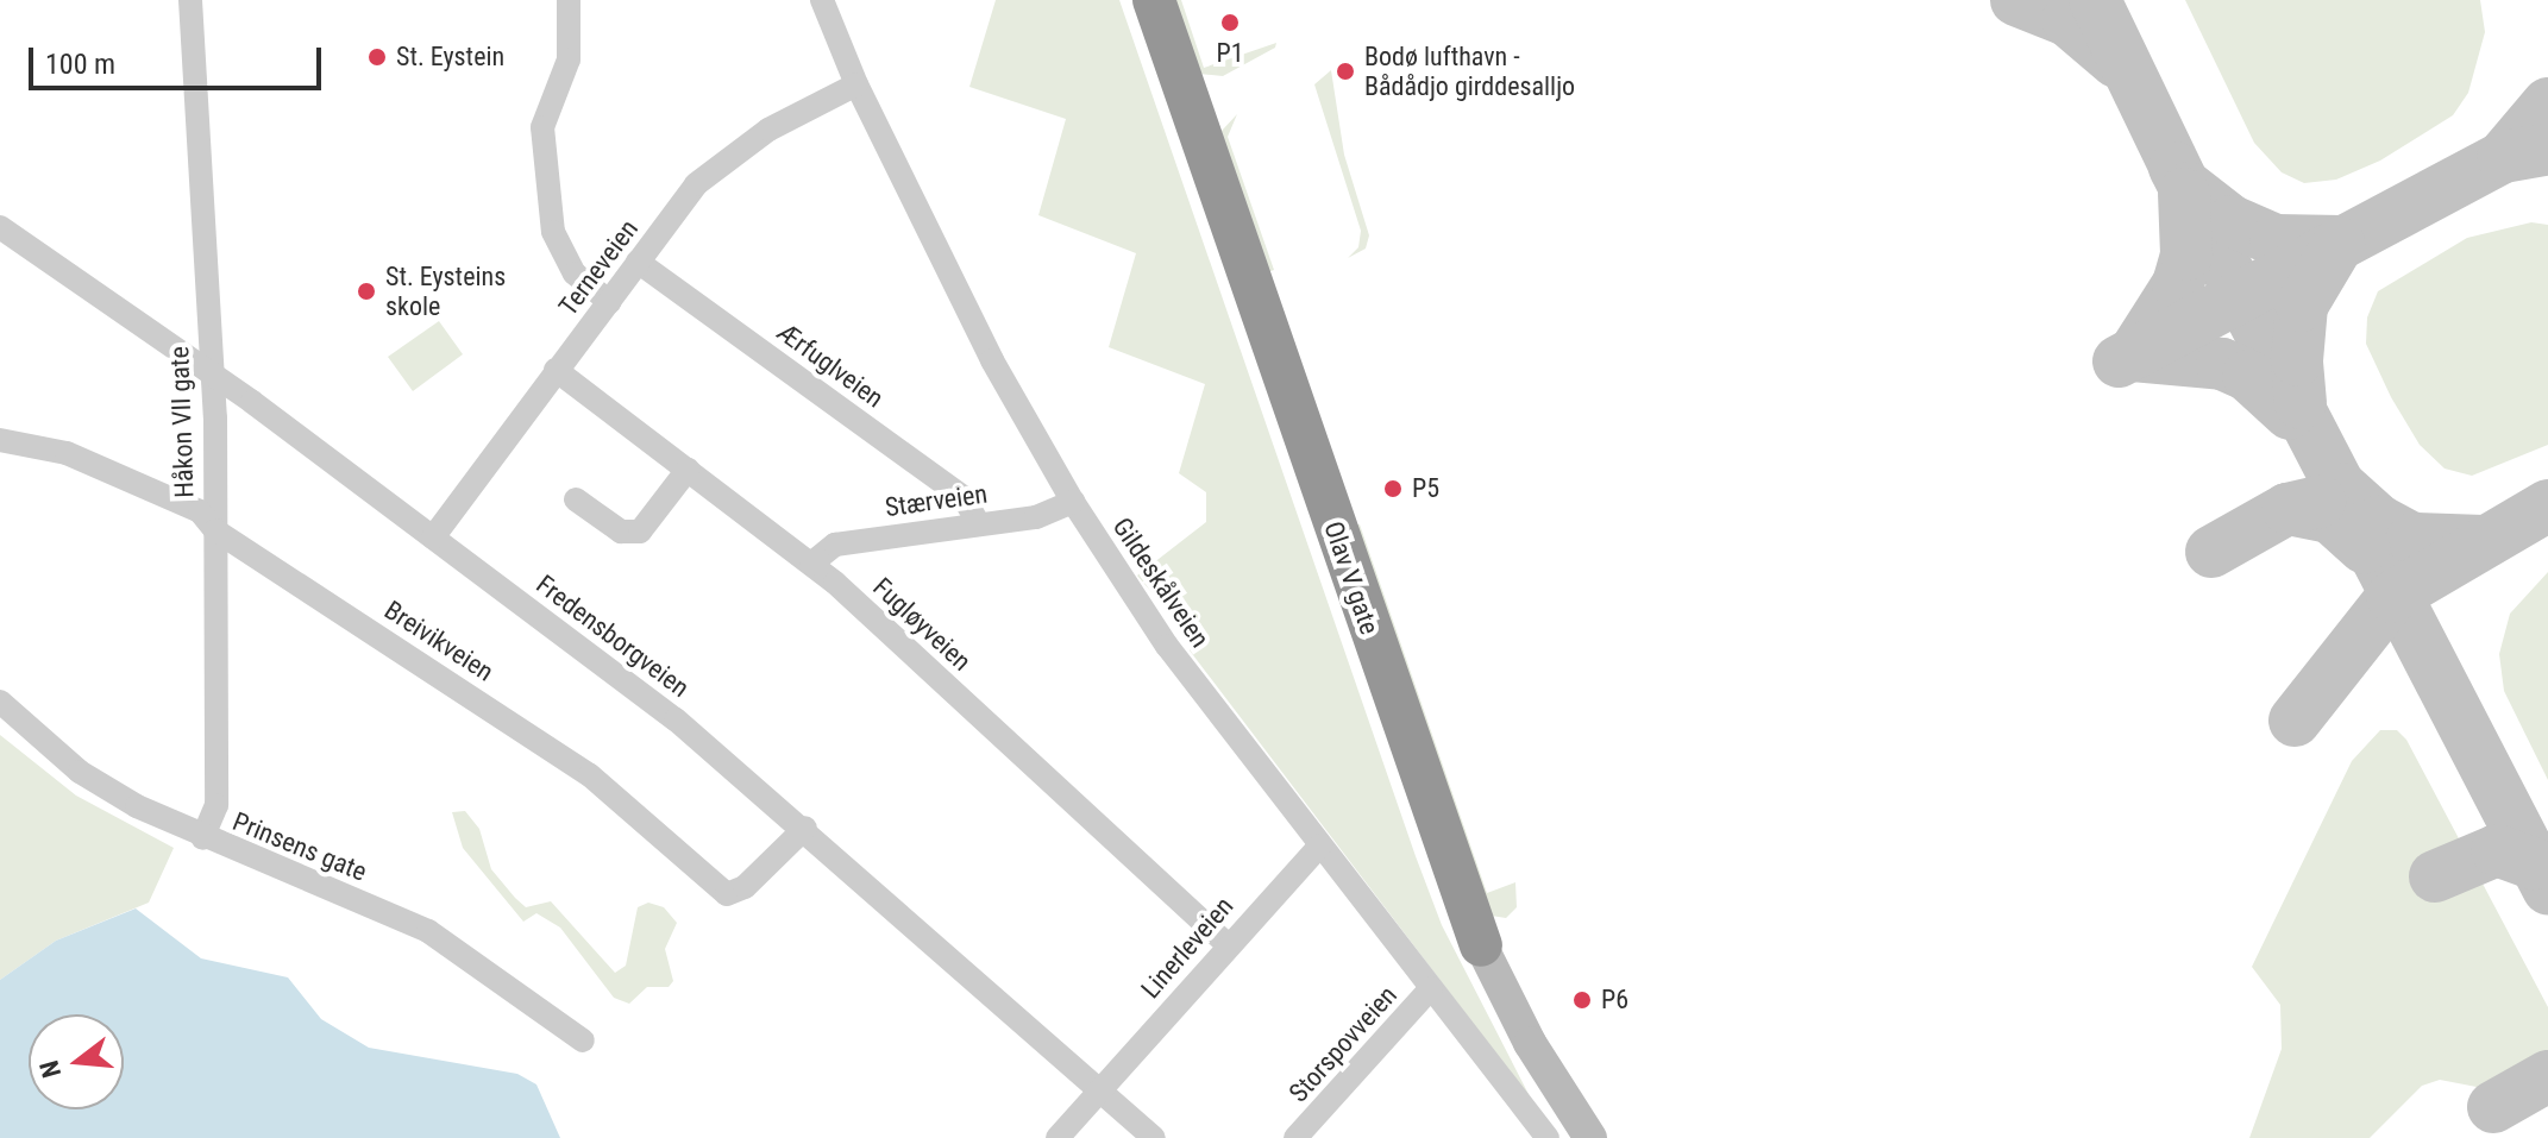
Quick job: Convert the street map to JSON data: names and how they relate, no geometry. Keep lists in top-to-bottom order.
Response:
{
  "streets": {
    "highway": ["Olav V gate"],
    "street": [
      "Terneveien",
      "Ærfuglveien",
      "Håkon VII gate",
      "Stærveien",
      "Gildeskålveien",
      "Fugløyveien",
      "Fredensborgveien",
      "Breivikveien",
      "Prinsens gate",
      "Linerleveien",
      "Storspovveien"
    ]
  },
  "crossings": [
    ["Terneveien", "Ærfuglveien"],
    ["Terneveien", "Gildeskålveien"],
    ["Terneveien", "Fugløyveien"],
    ["Terneveien", "Fredensborgveien"],
    ["Ærfuglveien", "Stærveien"],
    ["Håkon VII gate", "Fredensborgveien"],
    ["Håkon VII gate", "Breivikveien"],
    ["Håkon VII gate", "Prinsens gate"],
    ["Stærveien", "Gildeskålveien"],
    ["Stærveien", "Fugløyveien"],
    ["Gildeskålveien", "Linerleveien"],
    ["Gildeskålveien", "Storspovveien"],
    ["Fugløyveien", "Linerleveien"],
    ["Fredensborgveien", "Breivikveien"],
    ["Fredensborgveien", "Linerleveien"]
  ],
  "places": [
    "P1",
    "St. Eystein",
    "Bodø lufthavn - Bådådjo girddesalljo",
    "St. Eysteins skole",
    "P5",
    "P6"
  ],
  "scale_bar": "100 m",
  "north": "left"
}
